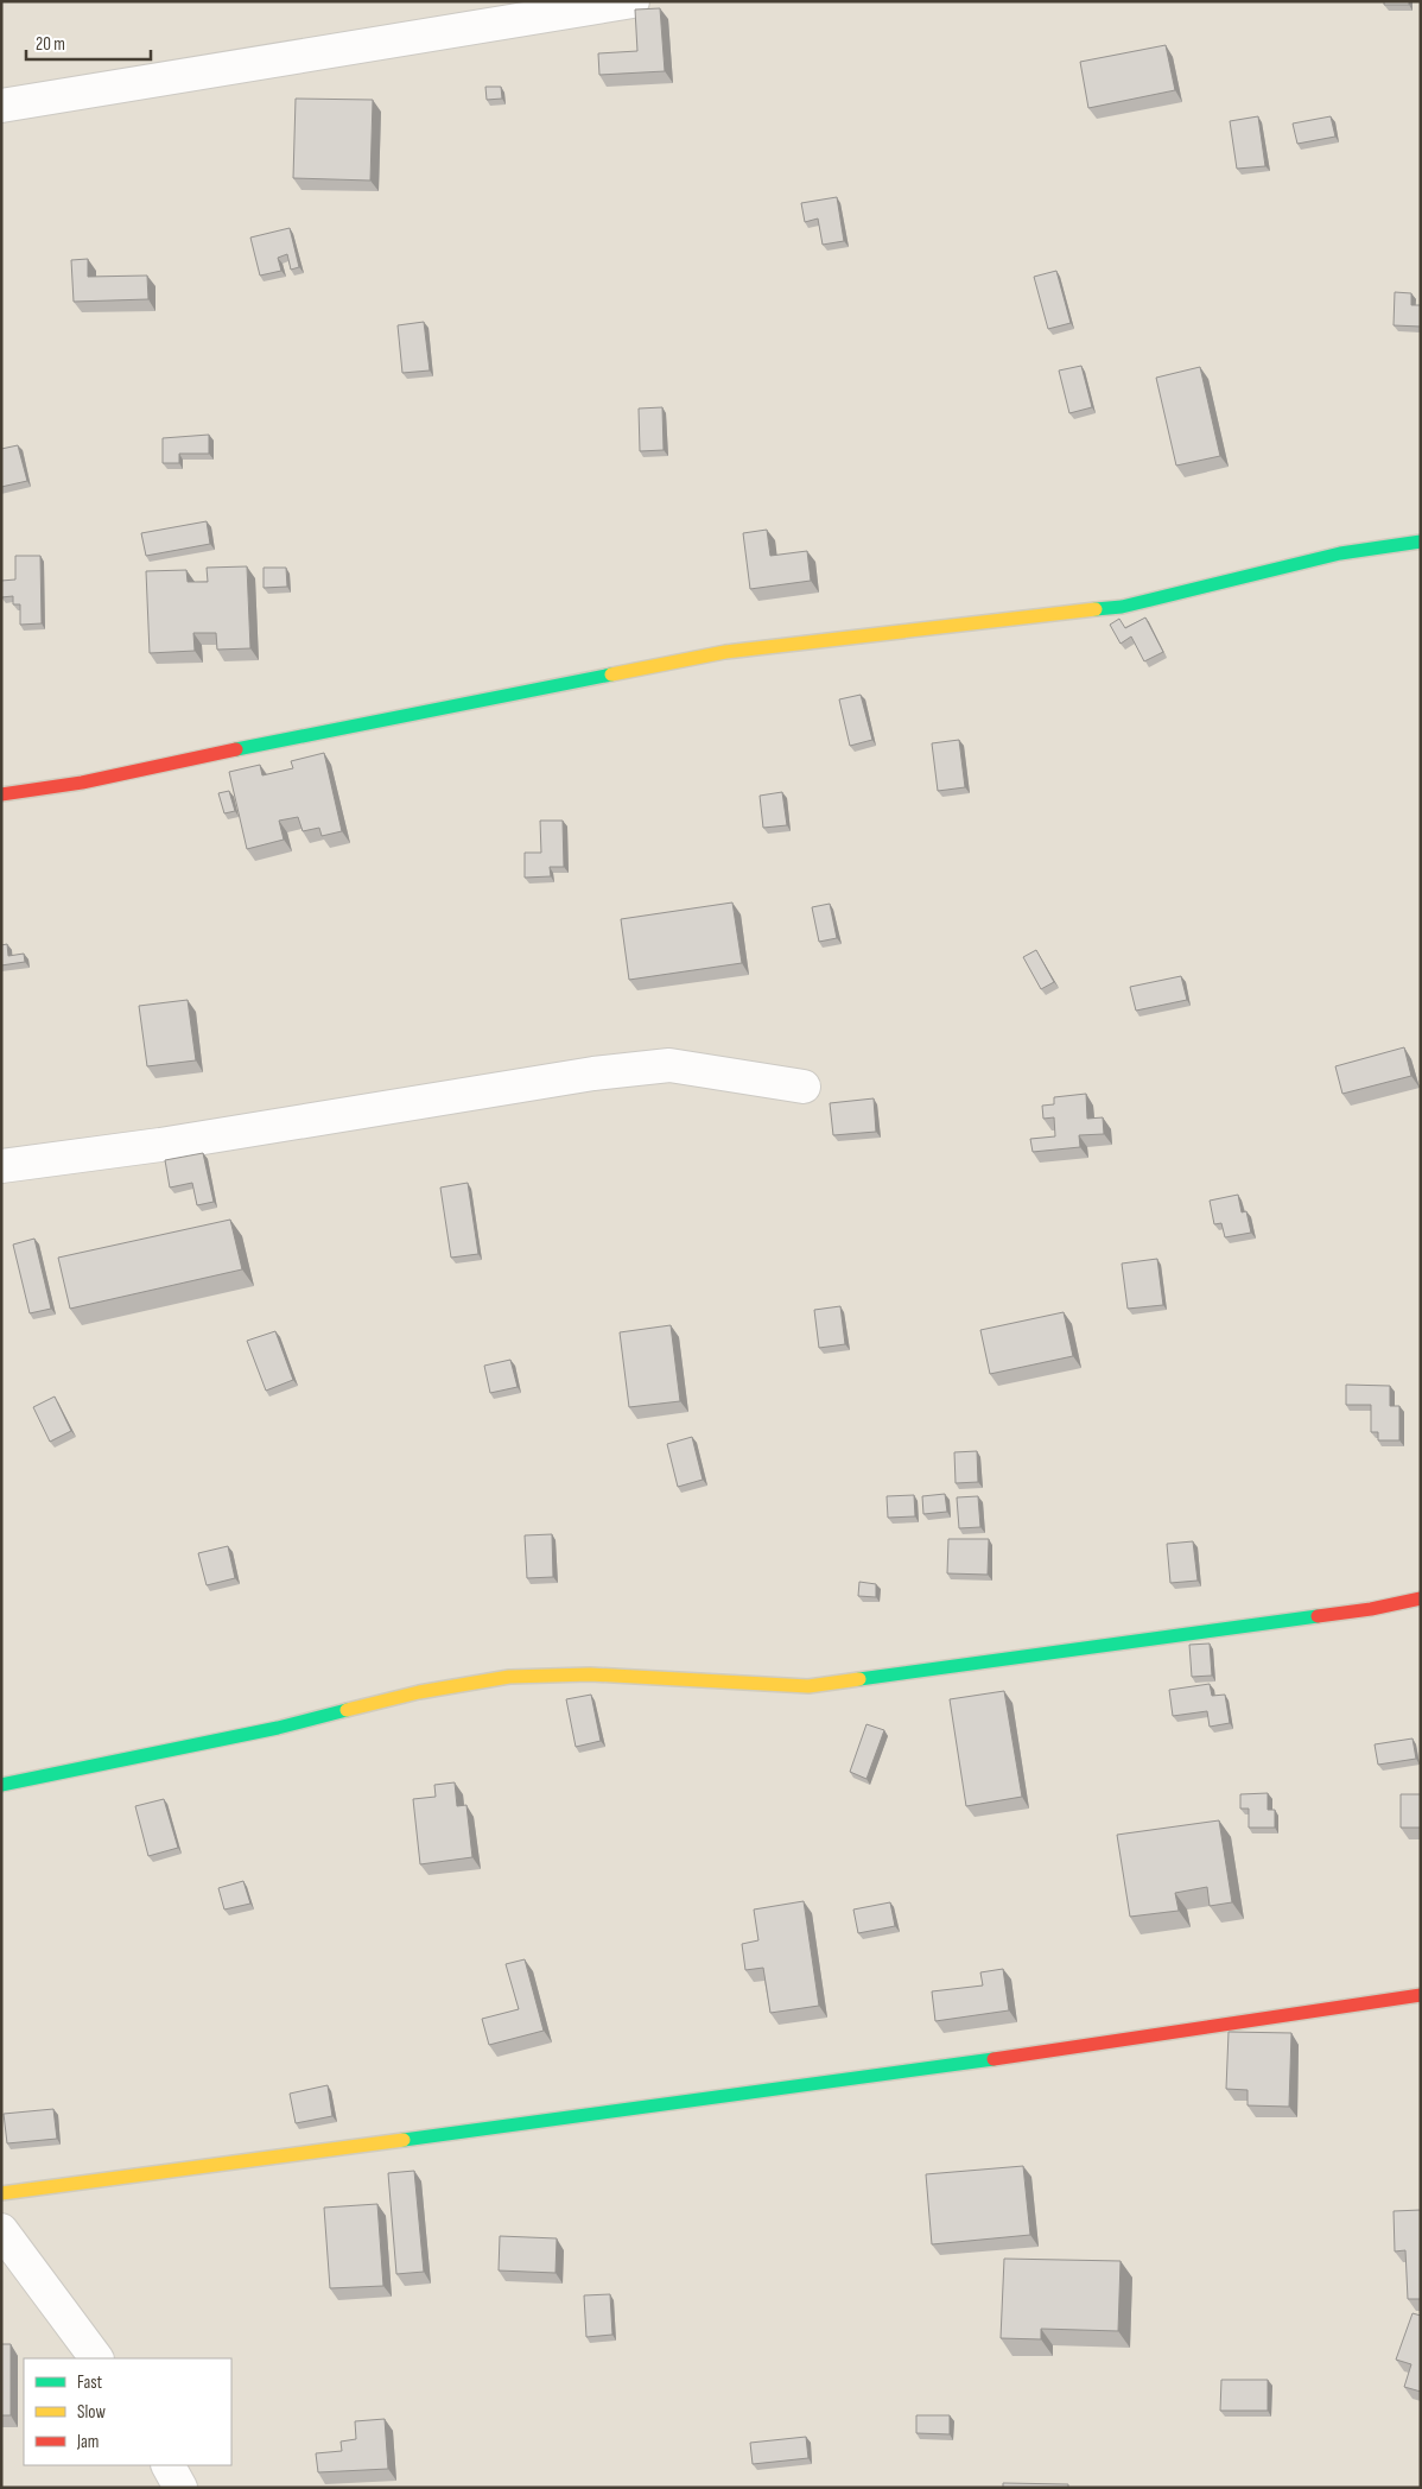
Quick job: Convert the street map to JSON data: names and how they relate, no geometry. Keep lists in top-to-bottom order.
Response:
{
  "legend": ["Fast", "Slow", "Jam"],
  "scale_bar": "20 m"
}
